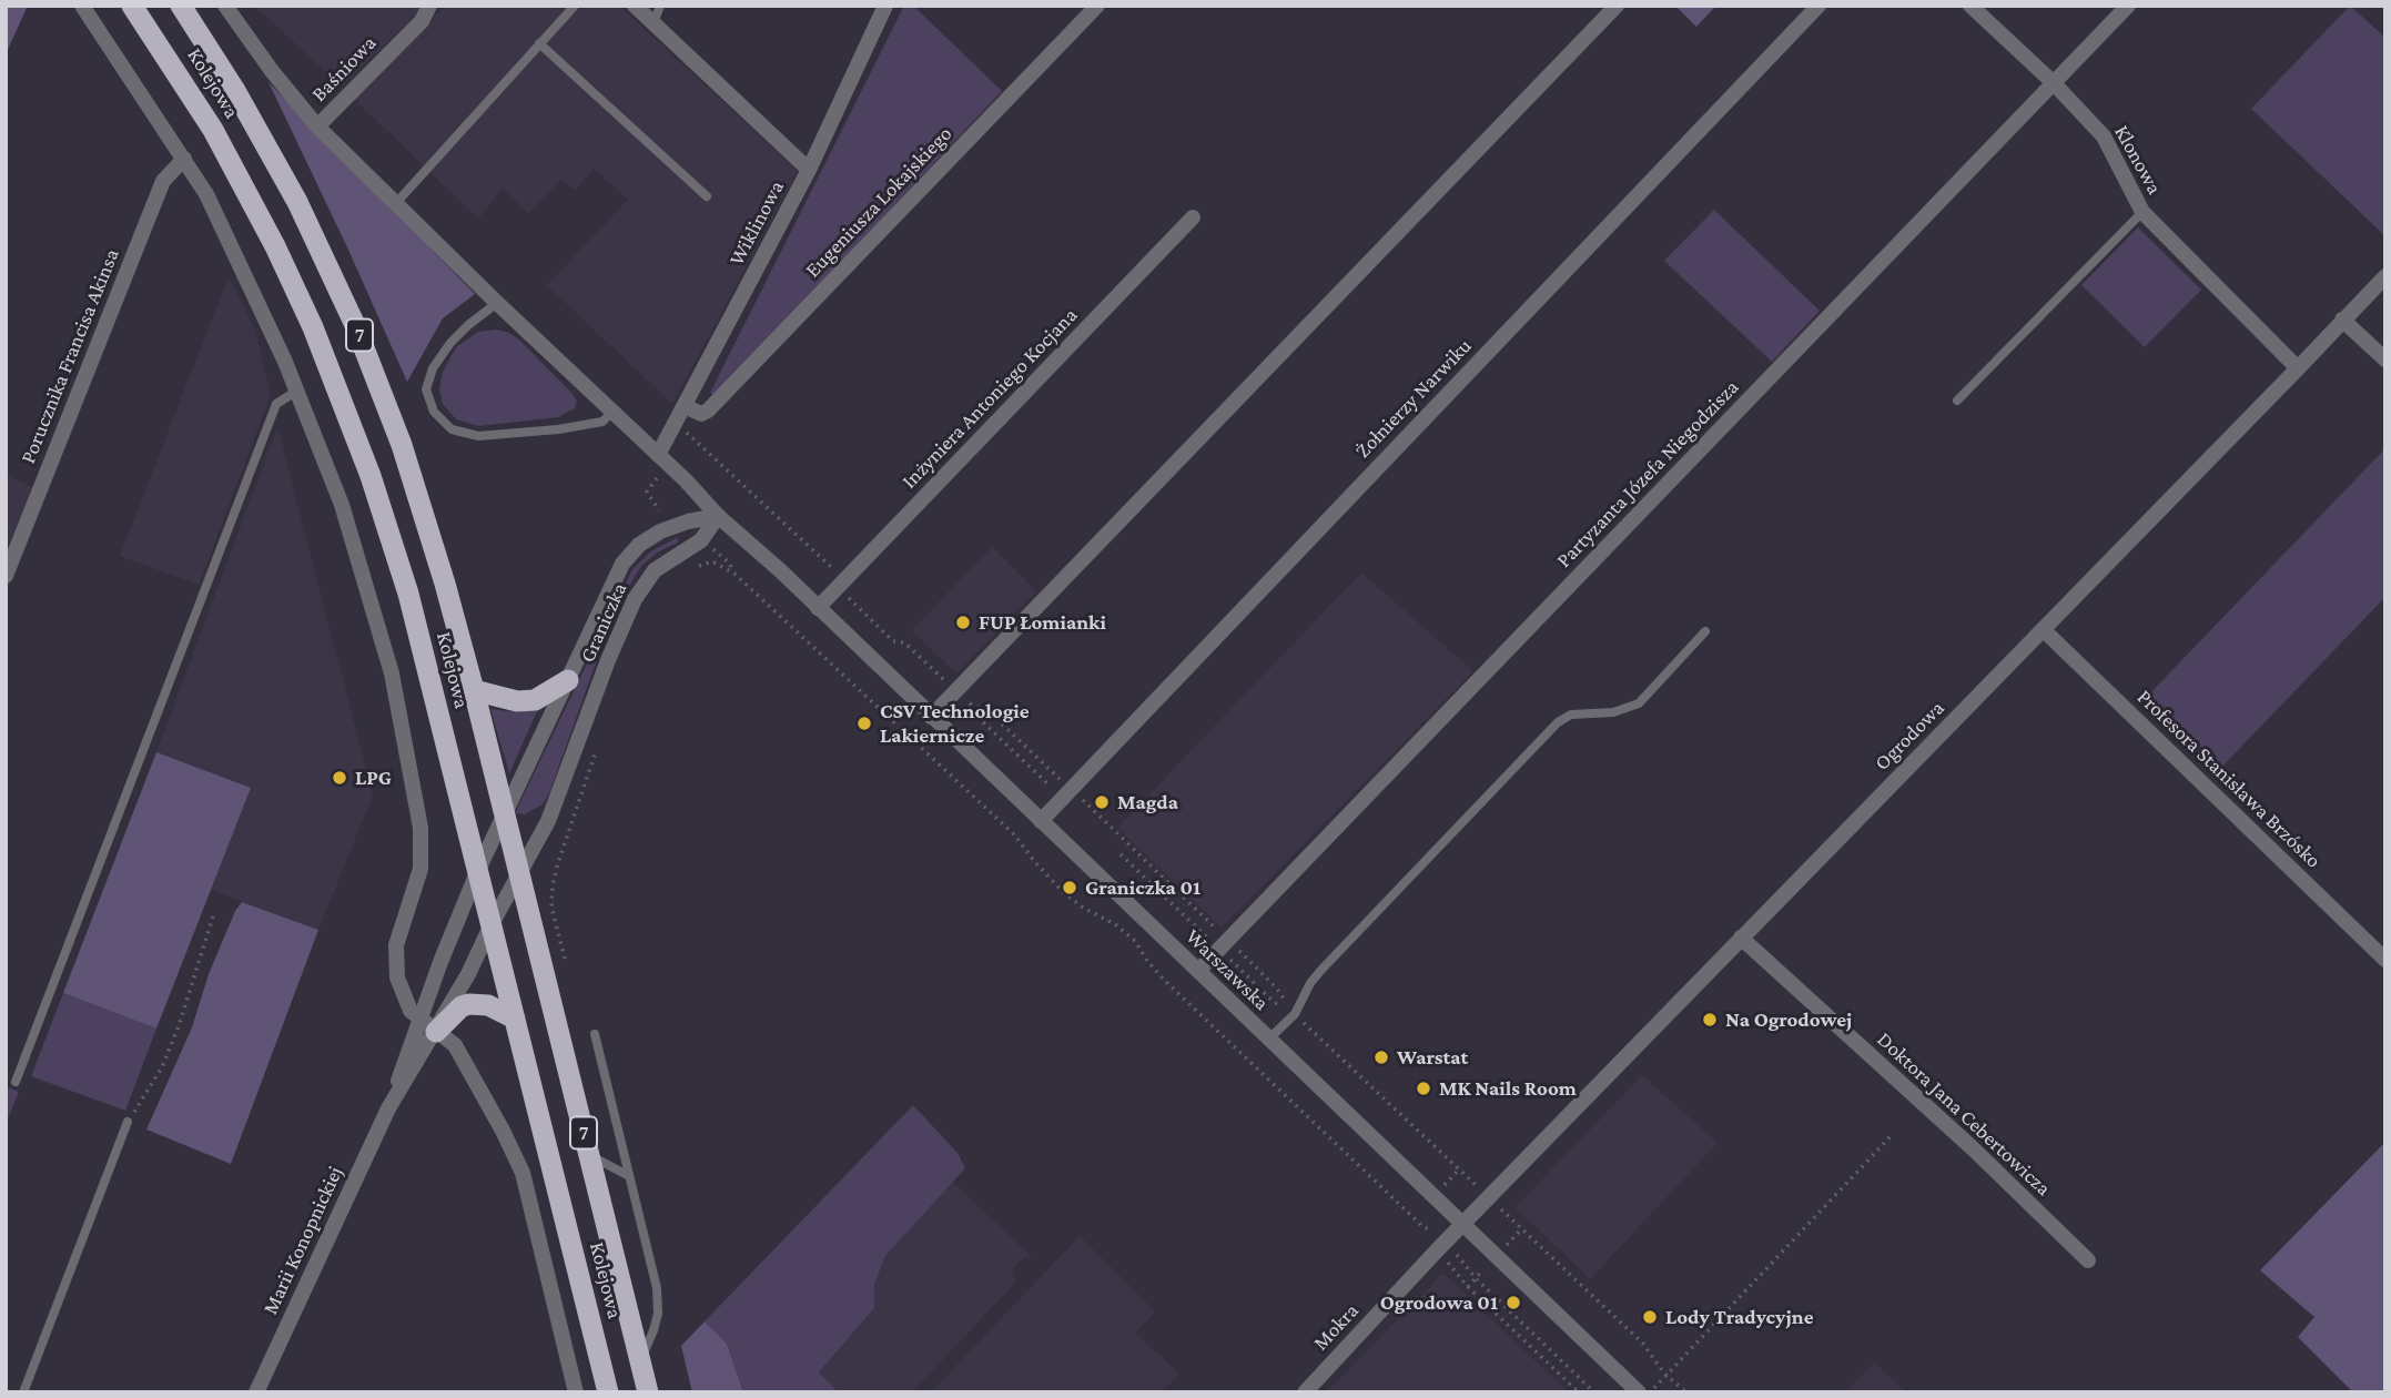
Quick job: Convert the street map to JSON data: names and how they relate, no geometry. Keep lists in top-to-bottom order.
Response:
{
  "streets": {
    "highway": ["Kolejowa", "7"],
    "street": [
      "Baśniowa",
      "Klonowa",
      "Eugeniusza Lokajskiego",
      "Wiklinowa",
      "Porucznika Francisa Akinsa",
      "Inżyniera Antoniego Kocjana",
      "Żołnierzy Narwiku",
      "Partyzanta Józefa Niegodzisza",
      "Graniczka",
      "Ogrodowa",
      "Profesora Stanisława Brzósko",
      "Warszawska",
      "Doktora Jana Cebertowicza",
      "Marii Konopnickiej",
      "Mokra"
    ]
  },
  "crossings": [
    ["Kolejowa", "Graniczka"],
    ["Kolejowa", "Marii Konopnickiej"],
    ["Klonowa", "Partyzanta Józefa Niegodzisza"],
    ["Klonowa", "Ogrodowa"],
    ["Eugeniusza Lokajskiego", "Wiklinowa"],
    ["Inżyniera Antoniego Kocjana", "Warszawska"],
    ["Żołnierzy Narwiku", "Warszawska"],
    ["Partyzanta Józefa Niegodzisza", "Warszawska"],
    ["Graniczka", "Warszawska"],
    ["Graniczka", "Marii Konopnickiej"],
    ["Ogrodowa", "Profesora Stanisława Brzósko"],
    ["Ogrodowa", "Warszawska"],
    ["Ogrodowa", "Doktora Jana Cebertowicza"],
    ["Ogrodowa", "Mokra"],
    ["Warszawska", "Mokra"]
  ],
  "places": [
    "FUP Łomianki",
    "CSV Technologie Lakiernicze",
    "LPG",
    "Magda",
    "Graniczka 01",
    "Na Ogrodowej",
    "Warstat",
    "MK Nails Room",
    "Ogrodowa 01",
    "Lody Tradycyjne"
  ]
}
